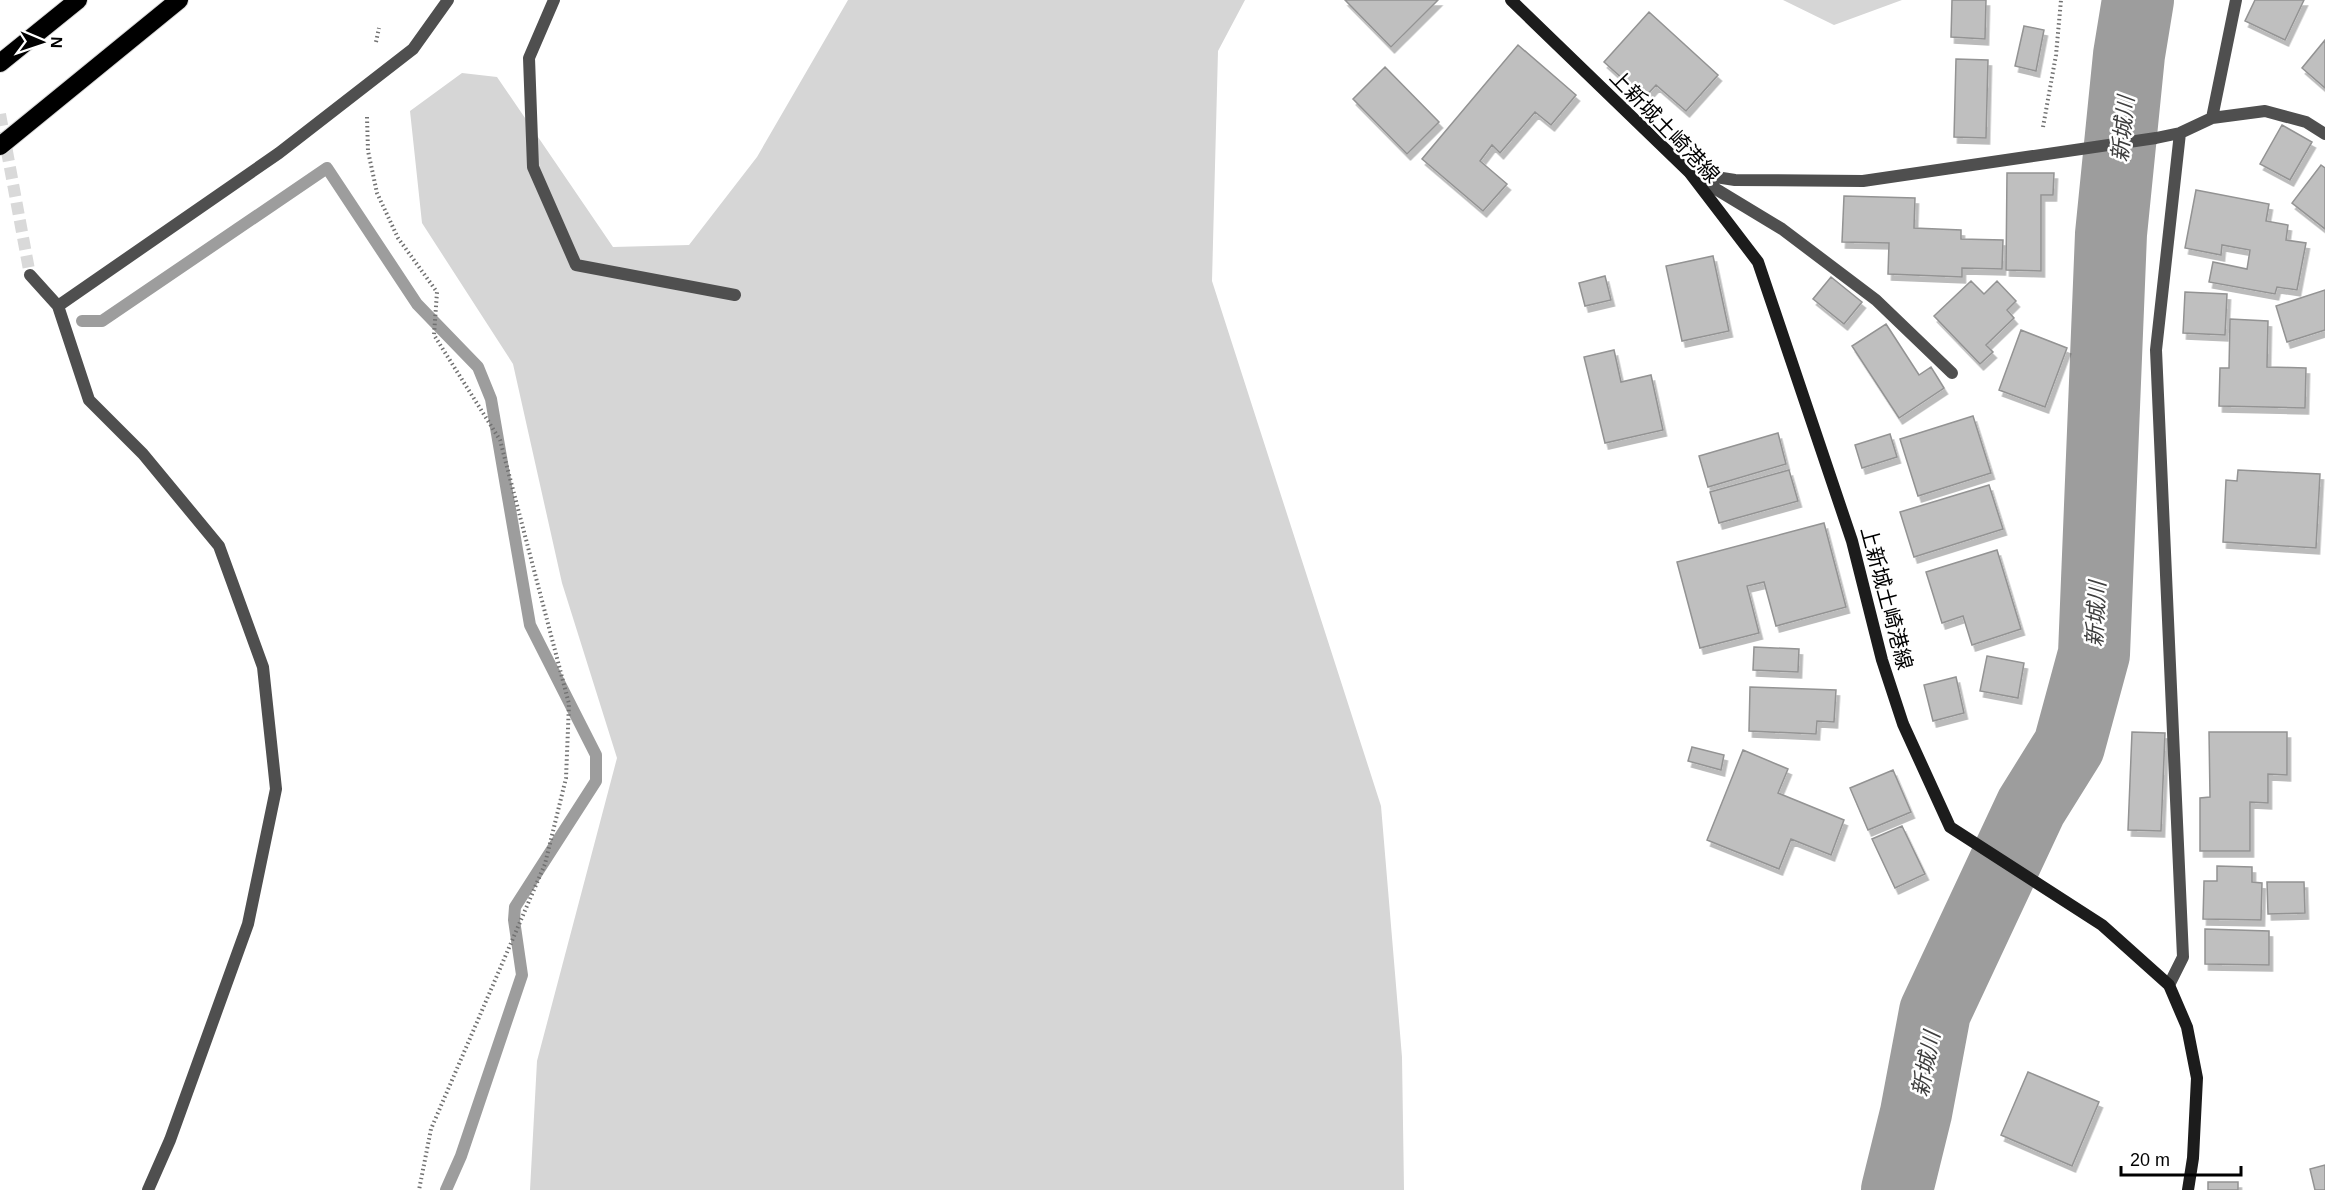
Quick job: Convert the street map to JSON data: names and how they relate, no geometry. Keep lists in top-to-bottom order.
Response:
{
  "streets": {
    "main road": ["上新城土崎港線"]
  },
  "water": ["新城川"],
  "scale_bar": "20 m",
  "north": "right"
}
